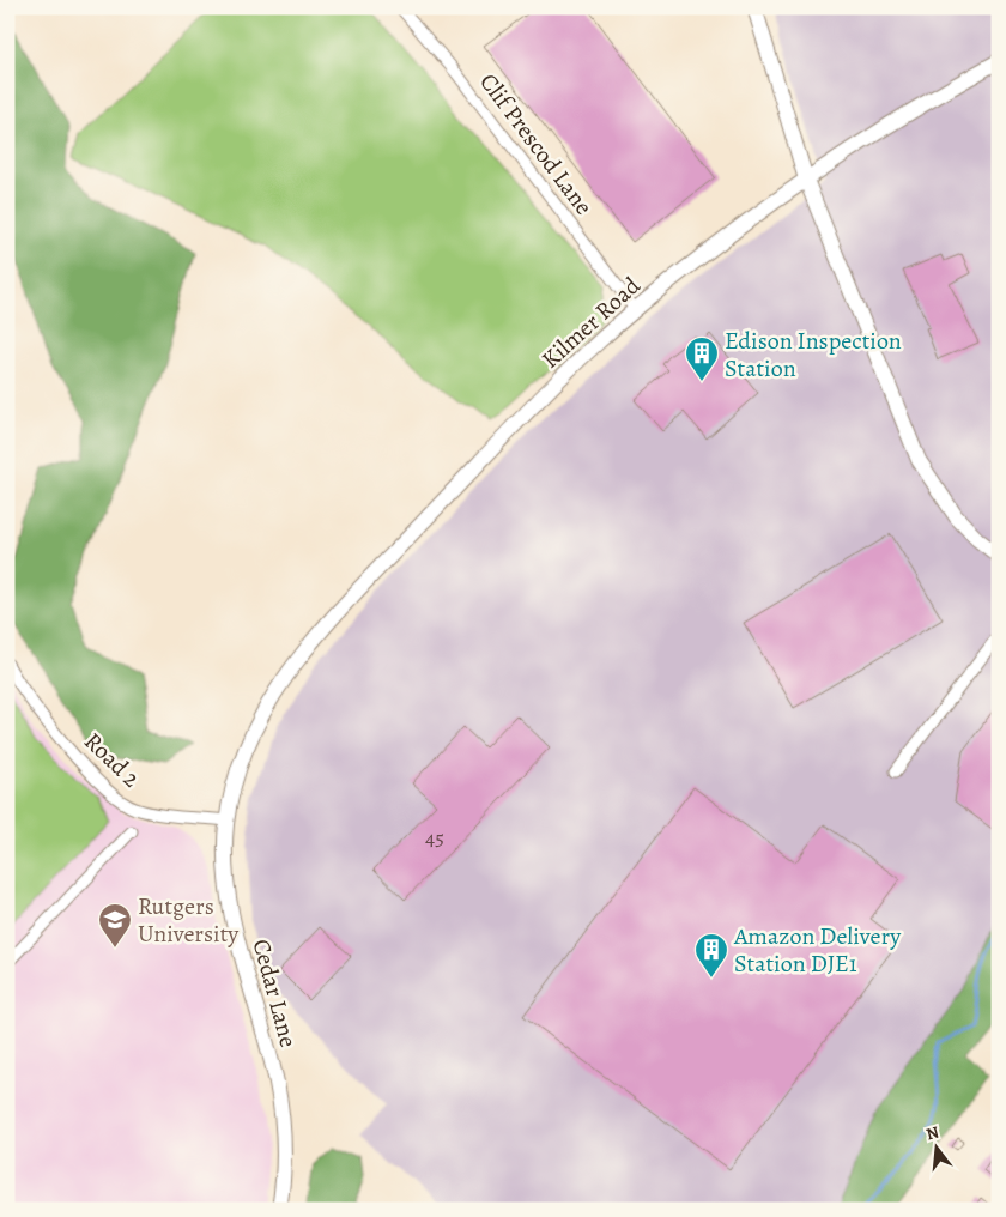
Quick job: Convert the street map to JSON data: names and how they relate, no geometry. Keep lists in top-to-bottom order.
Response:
{
  "streets": {
    "street": [
      "Clif Prescod Lane",
      "Kilmer Road",
      "Road 2",
      "Cedar Lane"
    ]
  },
  "crossings": [
    ["Clif Prescod Lane", "Kilmer Road"],
    ["Kilmer Road", "Cedar Lane"],
    ["Road 2", "Cedar Lane"]
  ],
  "places": {
    "building": ["Edison Inspection Station", "Amazon Delivery Station DJE1"],
    "school or university": ["Rutgers University"]
  },
  "house_numbers": ["45"],
  "north": "top"
}
